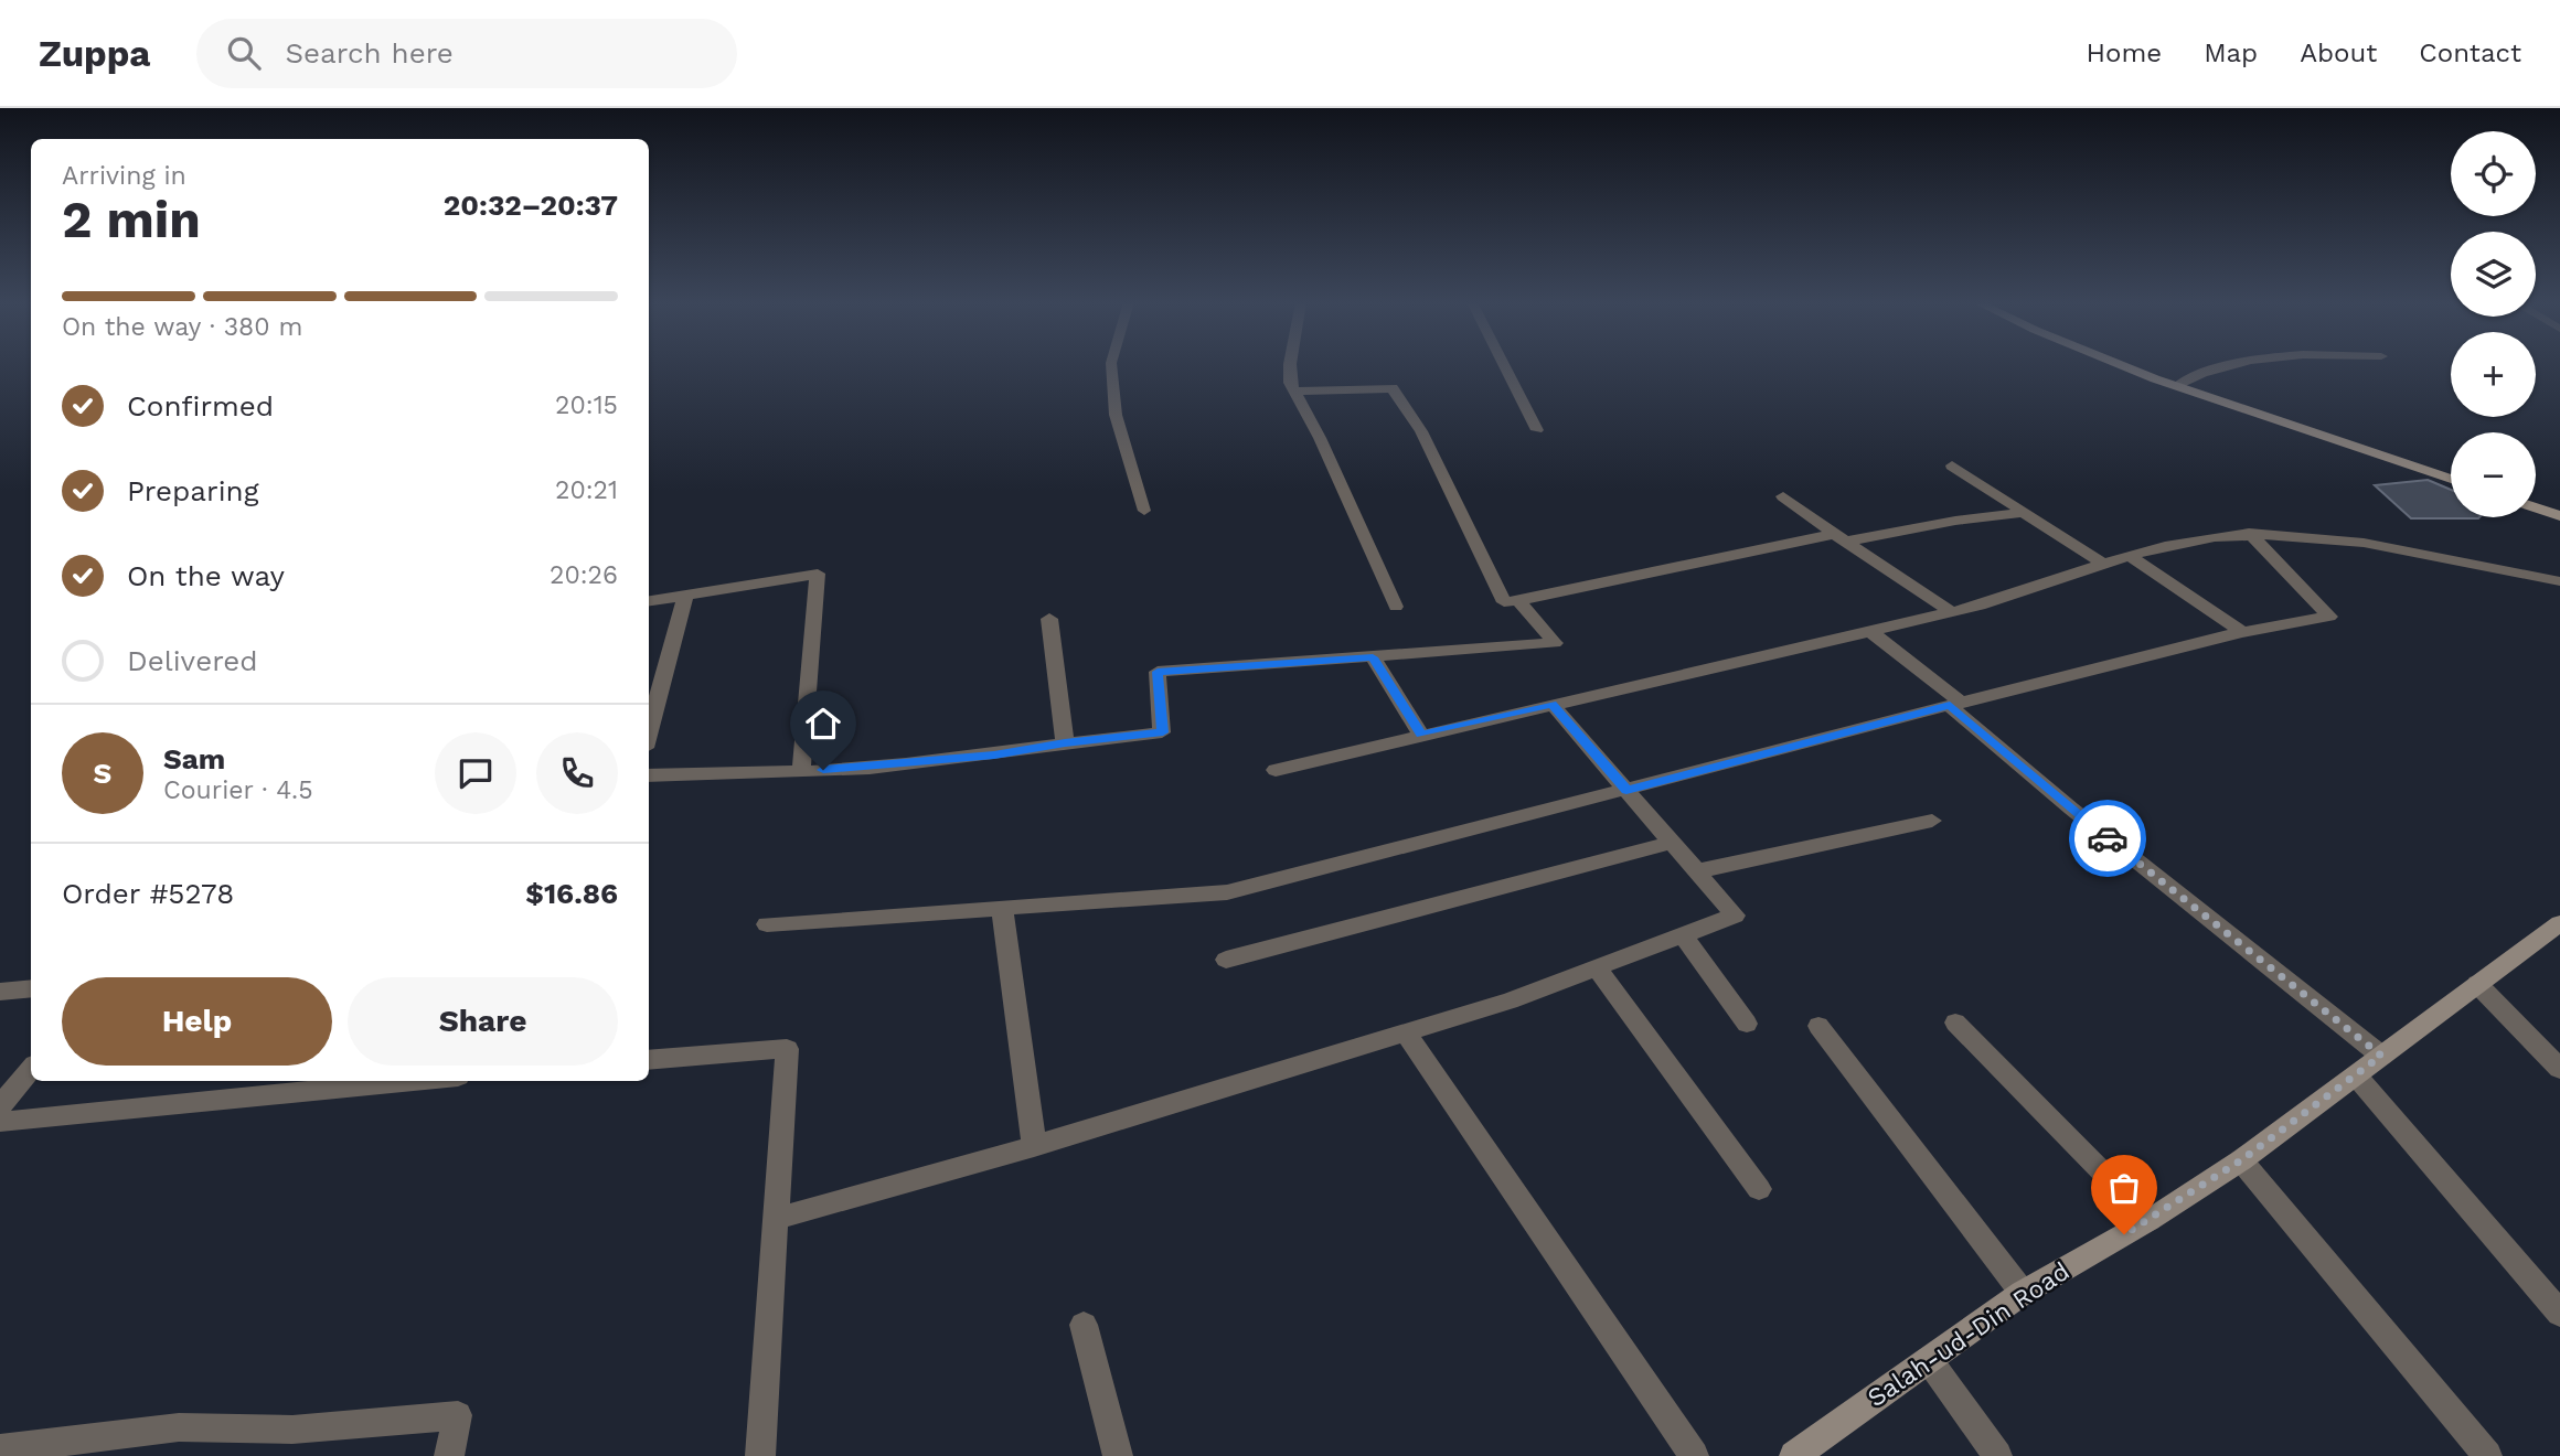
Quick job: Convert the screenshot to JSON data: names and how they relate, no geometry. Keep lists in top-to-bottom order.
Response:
{
  "streets": {
    "street": ["Salah-ud-Din Road"]
  },
  "page": {
    "header": "Zuppa",
    "search": "Search here",
    "nav": [
      "Home",
      "Map",
      "About",
      "Contact"
    ],
    "map_buttons": ["+", "−"],
    "heading": ["2 min", "Arriving in", "20:32–20:37"],
    "panel": [
      "Sam",
      "Courier · 4.5",
      "Order #5278",
      "$16.86"
    ],
    "bar": "On the way · 380 m",
    "list": [
      ["Confirmed", "20:15"],
      ["Preparing", "20:21"],
      ["On the way", "20:26"],
      "Delivered"
    ],
    "round": "S",
    "buttons": ["Help", "Share"]
  }
}
